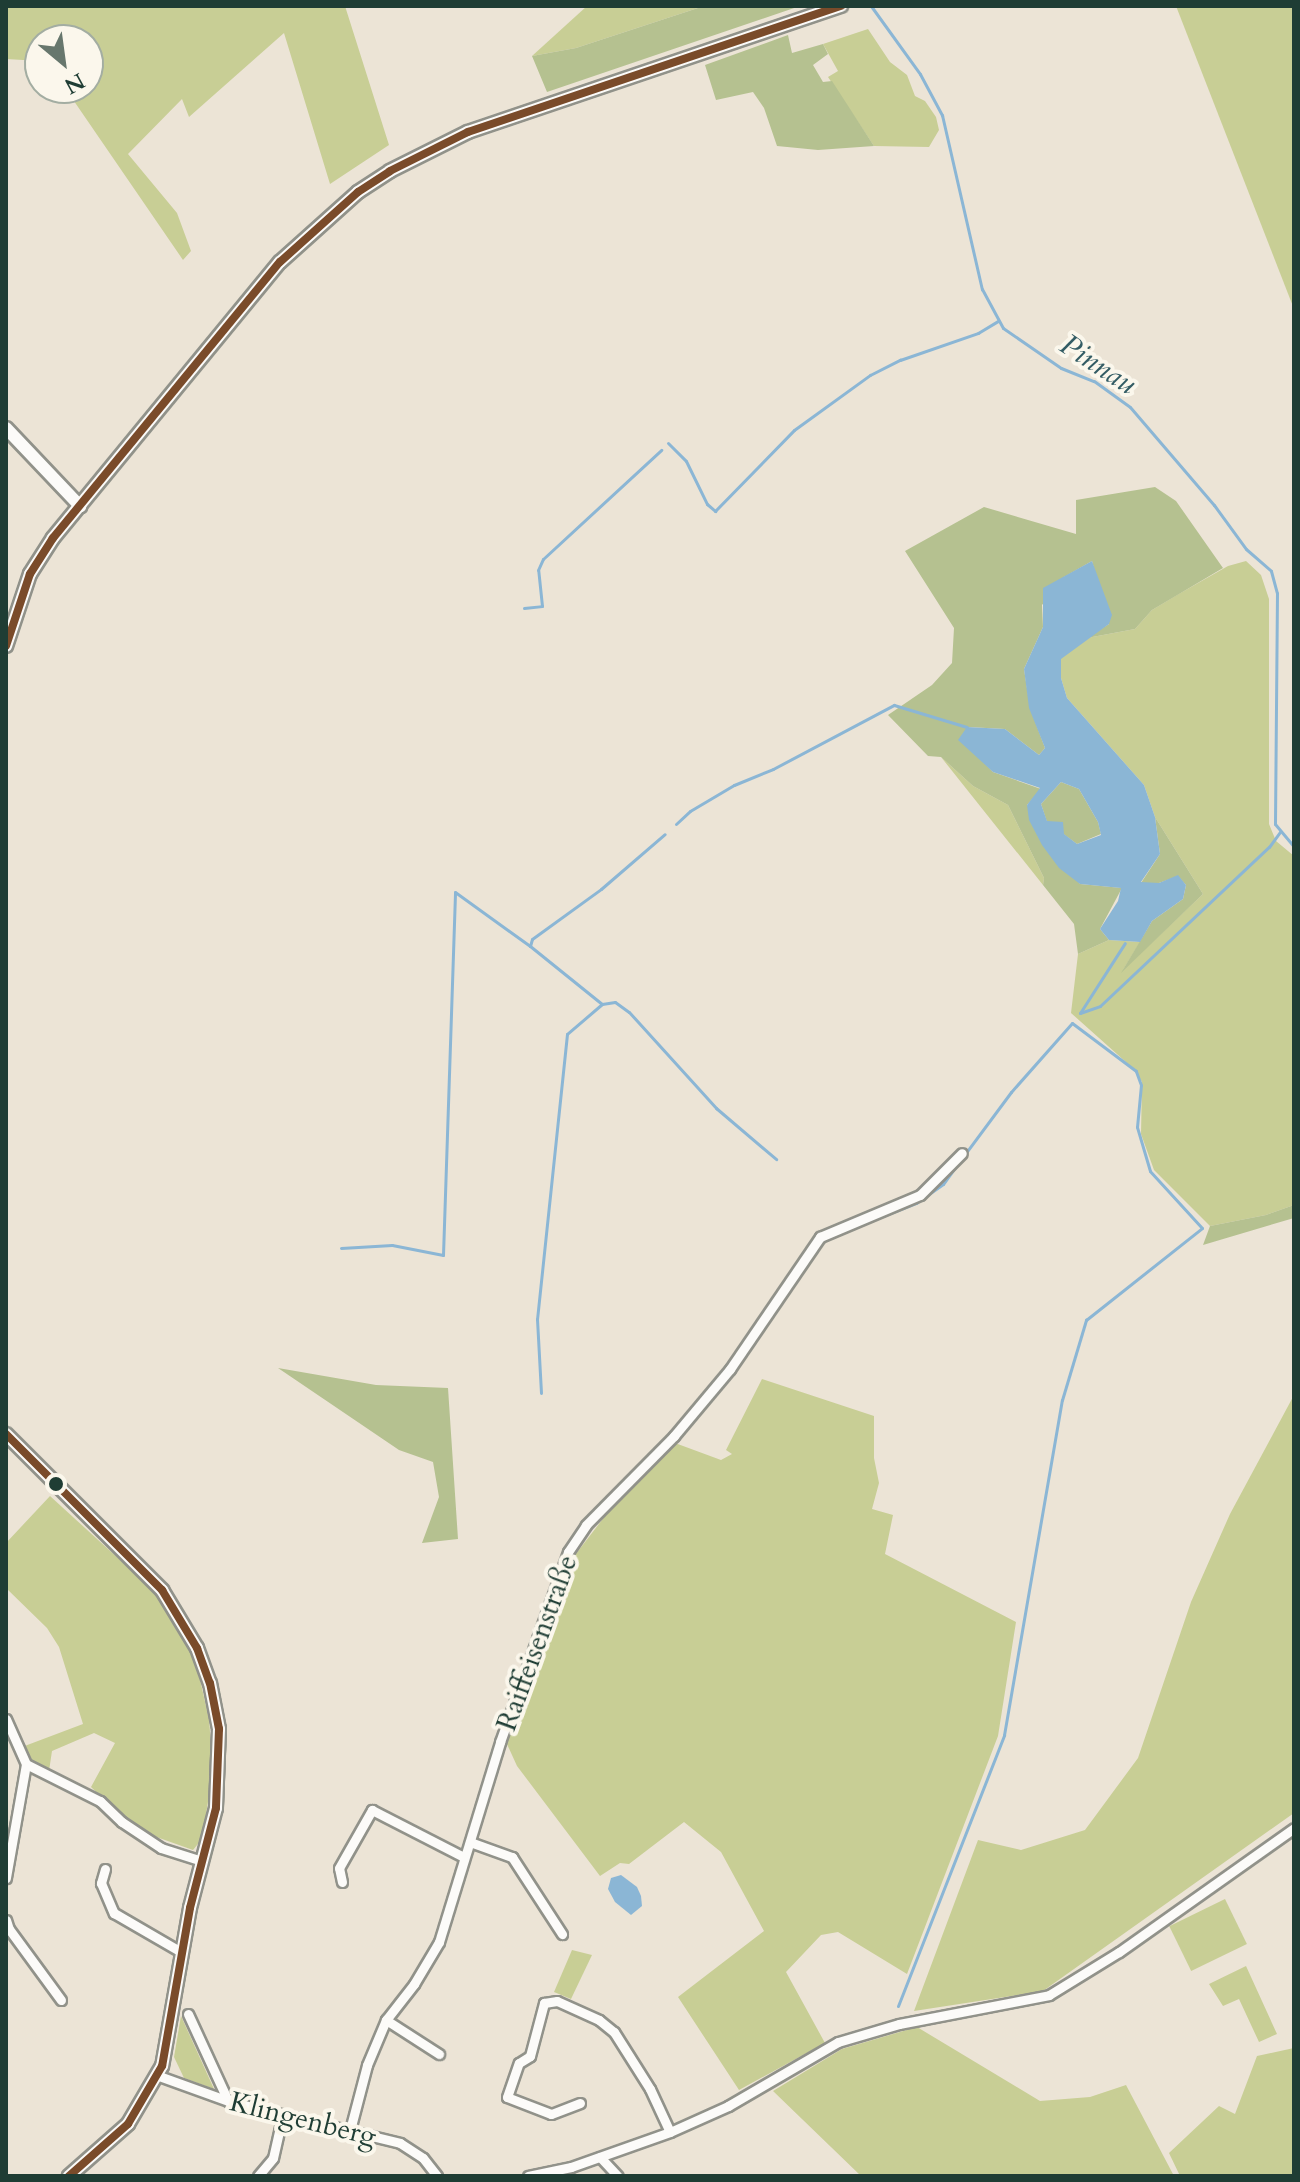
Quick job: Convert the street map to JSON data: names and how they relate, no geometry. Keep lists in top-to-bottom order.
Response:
{
  "streets": {
    "street": ["Raiffeisenstraße", "Klingenberg"]
  },
  "crossings": [
    ["Raiffeisenstraße", "Klingenberg"]
  ],
  "water": ["Pinnau"],
  "north": "bottom right"
}
